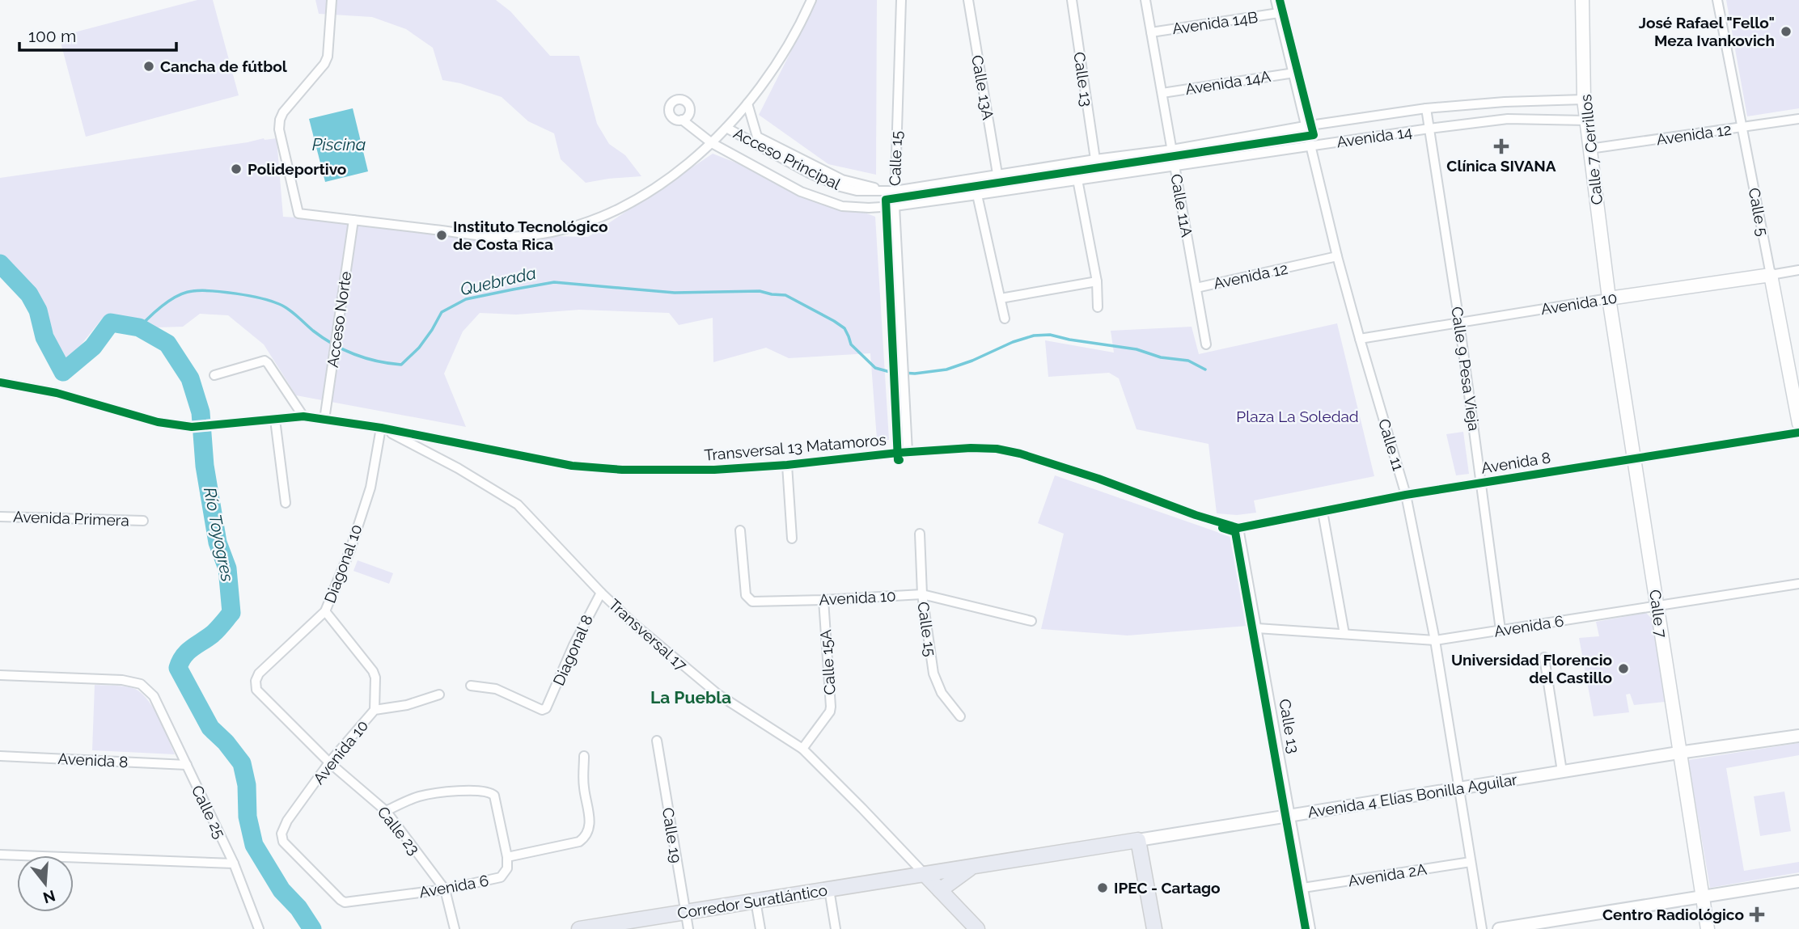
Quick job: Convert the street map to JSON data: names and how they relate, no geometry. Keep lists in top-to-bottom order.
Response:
{
  "streets": {
    "main road": [
      "Calle 7 Cerrillos",
      "Calle 5",
      "Avenida 10",
      "Calle 7",
      "Transversal 17",
      "Avenida 4 Elías Bonilla Aguilar",
      "Corredor Suratlántico"
    ],
    "street": [
      "Avenida 14B",
      "Calle 13",
      "Avenida 14A",
      "Calle 13A",
      "Avenida 12",
      "Avenida 14",
      "Acceso Principal",
      "Calle 15",
      "Calle 11A",
      "Acceso Norte",
      "Calle 9 Pesa Vieja",
      "Calle 11",
      "Transversal 13 Matamoros",
      "Avenida 8",
      "Avenida Primera",
      "Diagonal 10",
      "Avenida 6",
      "Diagonal 8",
      "Calle 15A",
      "Calle 25",
      "Calle 23",
      "Calle 19",
      "Avenida 2A"
    ]
  },
  "crossings": [
    ["Avenida 14B", "Calle 11A"],
    ["Avenida 14B", "Calle 11"],
    ["Calle 13", "Avenida 14"],
    ["Calle 13", "Transversal 13 Matamoros"],
    ["Calle 13", "Avenida 8"],
    ["Calle 13", "Avenida 6"],
    ["Calle 13", "Avenida 4 Elías Bonilla Aguilar"],
    ["Calle 13", "Avenida 2A"],
    ["Avenida 14A", "Calle 11A"],
    ["Avenida 14A", "Calle 11"],
    ["Calle 13A", "Avenida 14"],
    ["Avenida 12", "Calle 7 Cerrillos"],
    ["Avenida 12", "Calle 11A"],
    ["Avenida 12", "Calle 5"],
    ["Avenida 12", "Calle 11"],
    ["Avenida 14", "Calle 7 Cerrillos"],
    ["Avenida 14", "Acceso Principal"],
    ["Avenida 14", "Calle 15"],
    ["Avenida 14", "Calle 11A"],
    ["Avenida 14", "Calle 9 Pesa Vieja"],
    ["Avenida 14", "Calle 11"],
    ["Calle 7 Cerrillos", "Avenida 10"],
    ["Calle 7 Cerrillos", "Calle 7"],
    ["Acceso Principal", "Calle 15"],
    ["Calle 15", "Avenida 10"],
    ["Calle 15", "Transversal 13 Matamoros"],
    ["Calle 5", "Avenida 10"],
    ["Avenida 10", "Calle 9 Pesa Vieja"],
    ["Avenida 10", "Calle 11"],
    ["Avenida 10", "Calle 7"],
    ["Avenida 10", "Avenida 6"],
    ["Avenida 10", "Calle 15A"],
    ["Avenida 10", "Calle 23"],
    ["Acceso Norte", "Transversal 13 Matamoros"],
    ["Calle 9 Pesa Vieja", "Avenida 8"],
    ["Calle 9 Pesa Vieja", "Avenida 6"],
    ["Calle 11", "Avenida 8"],
    ["Calle 11", "Avenida 6"],
    ["Calle 11", "Avenida 4 Elías Bonilla Aguilar"],
    ["Calle 11", "Avenida 2A"],
    ["Transversal 13 Matamoros", "Avenida 8"],
    ["Transversal 13 Matamoros", "Diagonal 10"],
    ["Transversal 13 Matamoros", "Transversal 17"],
    ["Avenida 8", "Calle 7"],
    ["Avenida 8", "Calle 25"],
    ["Diagonal 10", "Transversal 17"],
    ["Diagonal 10", "Calle 23"],
    ["Calle 7", "Avenida 6"],
    ["Calle 7", "Avenida 4 Elías Bonilla Aguilar"],
    ["Avenida 6", "Calle 23"],
    ["Transversal 17", "Diagonal 8"],
    ["Transversal 17", "Calle 15A"],
    ["Transversal 17", "Avenida 4 Elías Bonilla Aguilar"],
    ["Transversal 17", "Corredor Suratlántico"],
    ["Avenida 4 Elías Bonilla Aguilar", "Corredor Suratlántico"],
    ["Calle 19", "Corredor Suratlántico"]
  ],
  "districts": ["La Puebla"],
  "water": ["Piscina", "Quebrada", "Río Toyogres"],
  "parks": ["Plaza La Soledad"],
  "places": {
    "other": [
      "José Rafael \"Fello\" Meza Ivankovich",
      "Cancha de fútbol",
      "Polideportivo",
      "Instituto Tecnológico de Costa Rica",
      "Universidad Florencio del Castillo",
      "IPEC - Cartago"
    ],
    "health": ["Clínica SIVANA", "Centro Radiológico"]
  },
  "scale_bar": "100 m",
  "north": "bottom"
}
